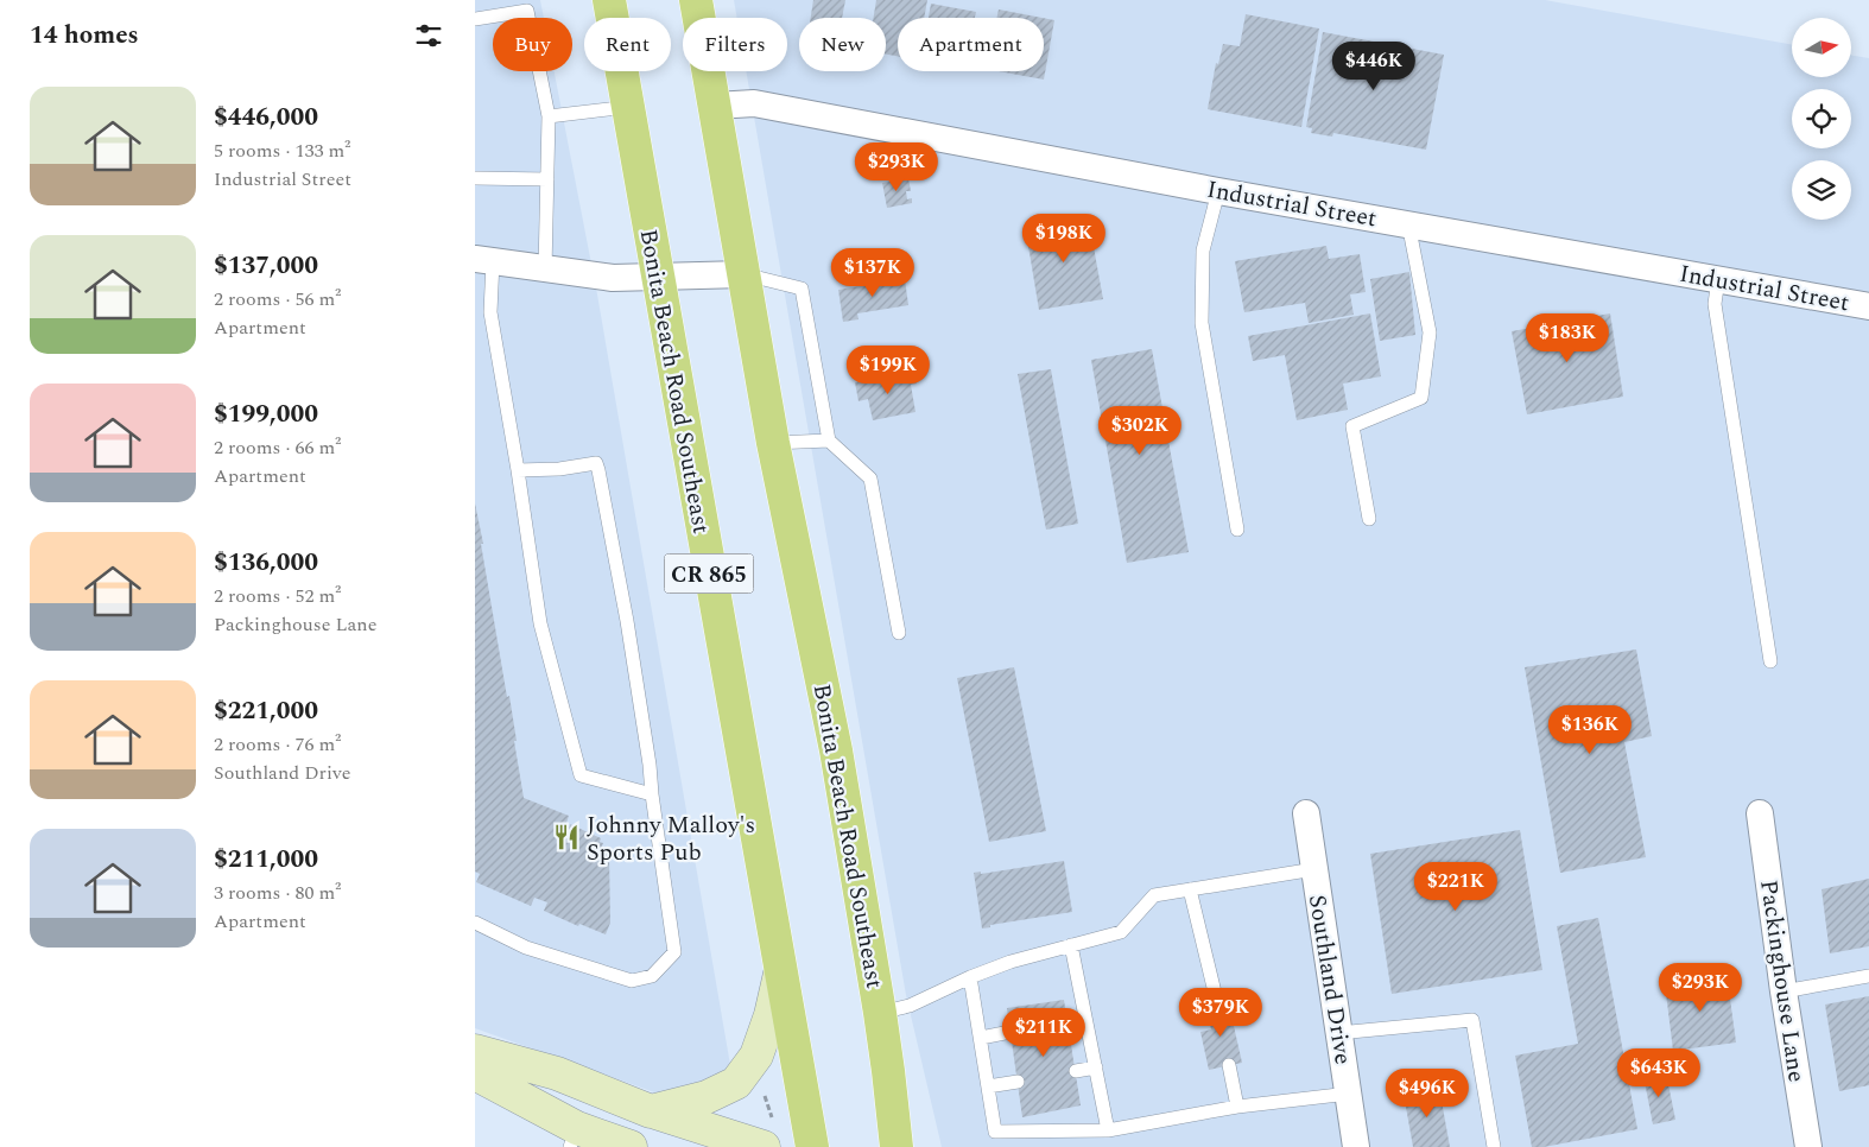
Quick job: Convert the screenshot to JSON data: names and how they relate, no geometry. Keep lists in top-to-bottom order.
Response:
{
  "streets": {
    "main road": ["Bonita Beach Road Southeast", "CR 865"],
    "street": ["Industrial Street", "Southland Drive", "Packinghouse Lane"]
  },
  "crossings": [
    ["Industrial Street", "Bonita Beach Road Southeast"]
  ],
  "places": {
    "restaurant": ["Johnny Malloy's Sports Pub"]
  },
  "north": "right",
  "page": {
    "heading": "14 homes",
    "chip": [
      "Buy",
      "Rent",
      "Filters",
      "New",
      "Apartment"
    ],
    "price": [
      "$446K",
      "$293K",
      "$198K",
      "$137K",
      "$183K",
      "$199K",
      "$302K",
      "$136K",
      "$221K",
      "$293K",
      "$379K",
      "$211K",
      "$643K",
      "$496K"
    ],
    "list": [
      {
        "name": "$446,000",
        "note": "5 rooms · 133 m² · Industrial Street"
      },
      {
        "name": "$137,000",
        "note": "2 rooms · 56 m² · Apartment"
      },
      {
        "name": "$199,000",
        "note": "2 rooms · 66 m² · Apartment"
      },
      {
        "name": "$136,000",
        "note": "2 rooms · 52 m² · Packinghouse Lane"
      },
      {
        "name": "$221,000",
        "note": "2 rooms · 76 m² · Southland Drive"
      },
      {
        "name": "$211,000",
        "note": "3 rooms · 80 m² · Apartment"
      }
    ]
  }
}
